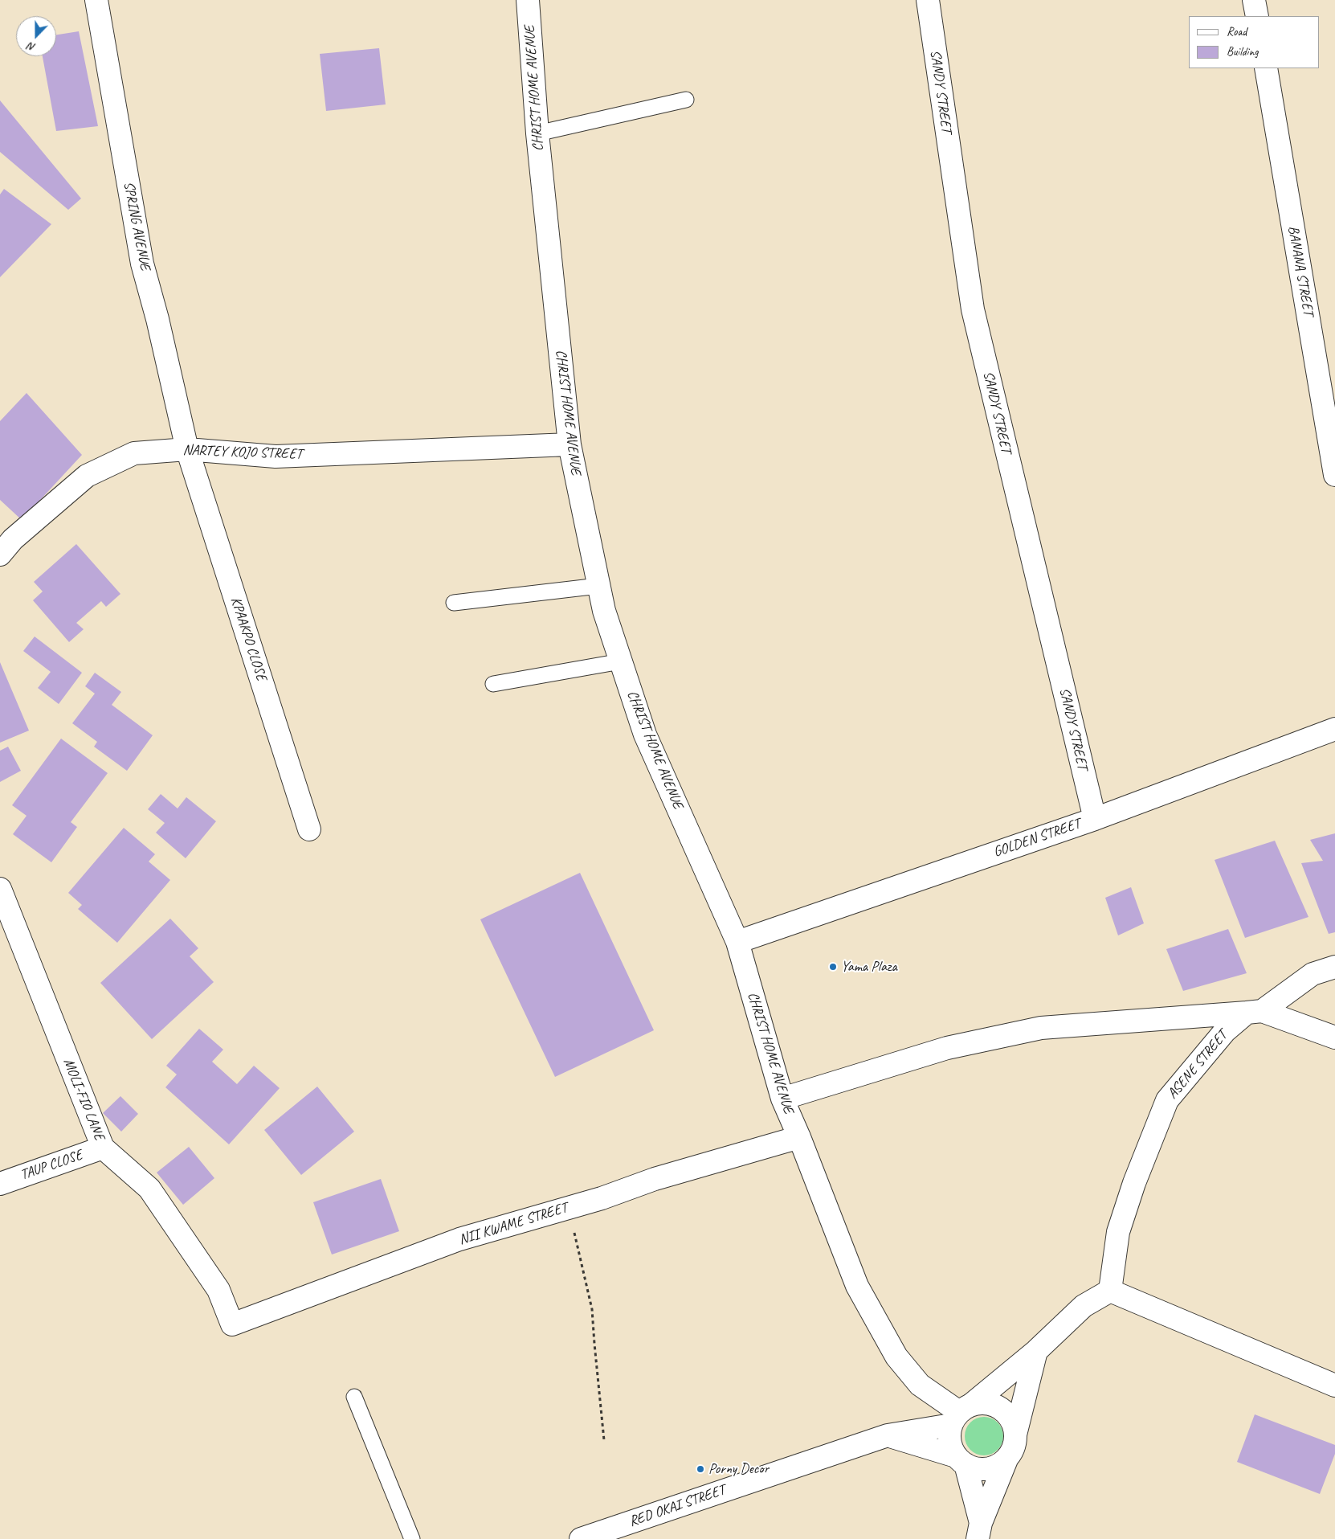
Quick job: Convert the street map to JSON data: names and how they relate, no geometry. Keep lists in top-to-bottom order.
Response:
{
  "streets": {
    "street": [
      "CHRIST HOME AVENUE",
      "SANDY STREET",
      "SPRING AVENUE",
      "BANANA STREET",
      "NARTEY KOJO STREET",
      "KPAAKPO CLOSE",
      "GOLDEN STREET",
      "ASENE STREET",
      "MOLI-FIO LANE",
      "TAUP CLOSE",
      "NII KWAME STREET",
      "RED OKAI STREET"
    ]
  },
  "crossings": [
    ["CHRIST HOME AVENUE", "NARTEY KOJO STREET"],
    ["CHRIST HOME AVENUE", "GOLDEN STREET"],
    ["CHRIST HOME AVENUE", "NII KWAME STREET"],
    ["CHRIST HOME AVENUE", "RED OKAI STREET"],
    ["SANDY STREET", "GOLDEN STREET"],
    ["SPRING AVENUE", "NARTEY KOJO STREET"],
    ["SPRING AVENUE", "KPAAKPO CLOSE"],
    ["NARTEY KOJO STREET", "KPAAKPO CLOSE"],
    ["MOLI-FIO LANE", "TAUP CLOSE"],
    ["MOLI-FIO LANE", "NII KWAME STREET"]
  ],
  "places": ["Yama Plaza", "Porny Decor"],
  "legend": ["Road", "Building"],
  "north": "bottom"
}
